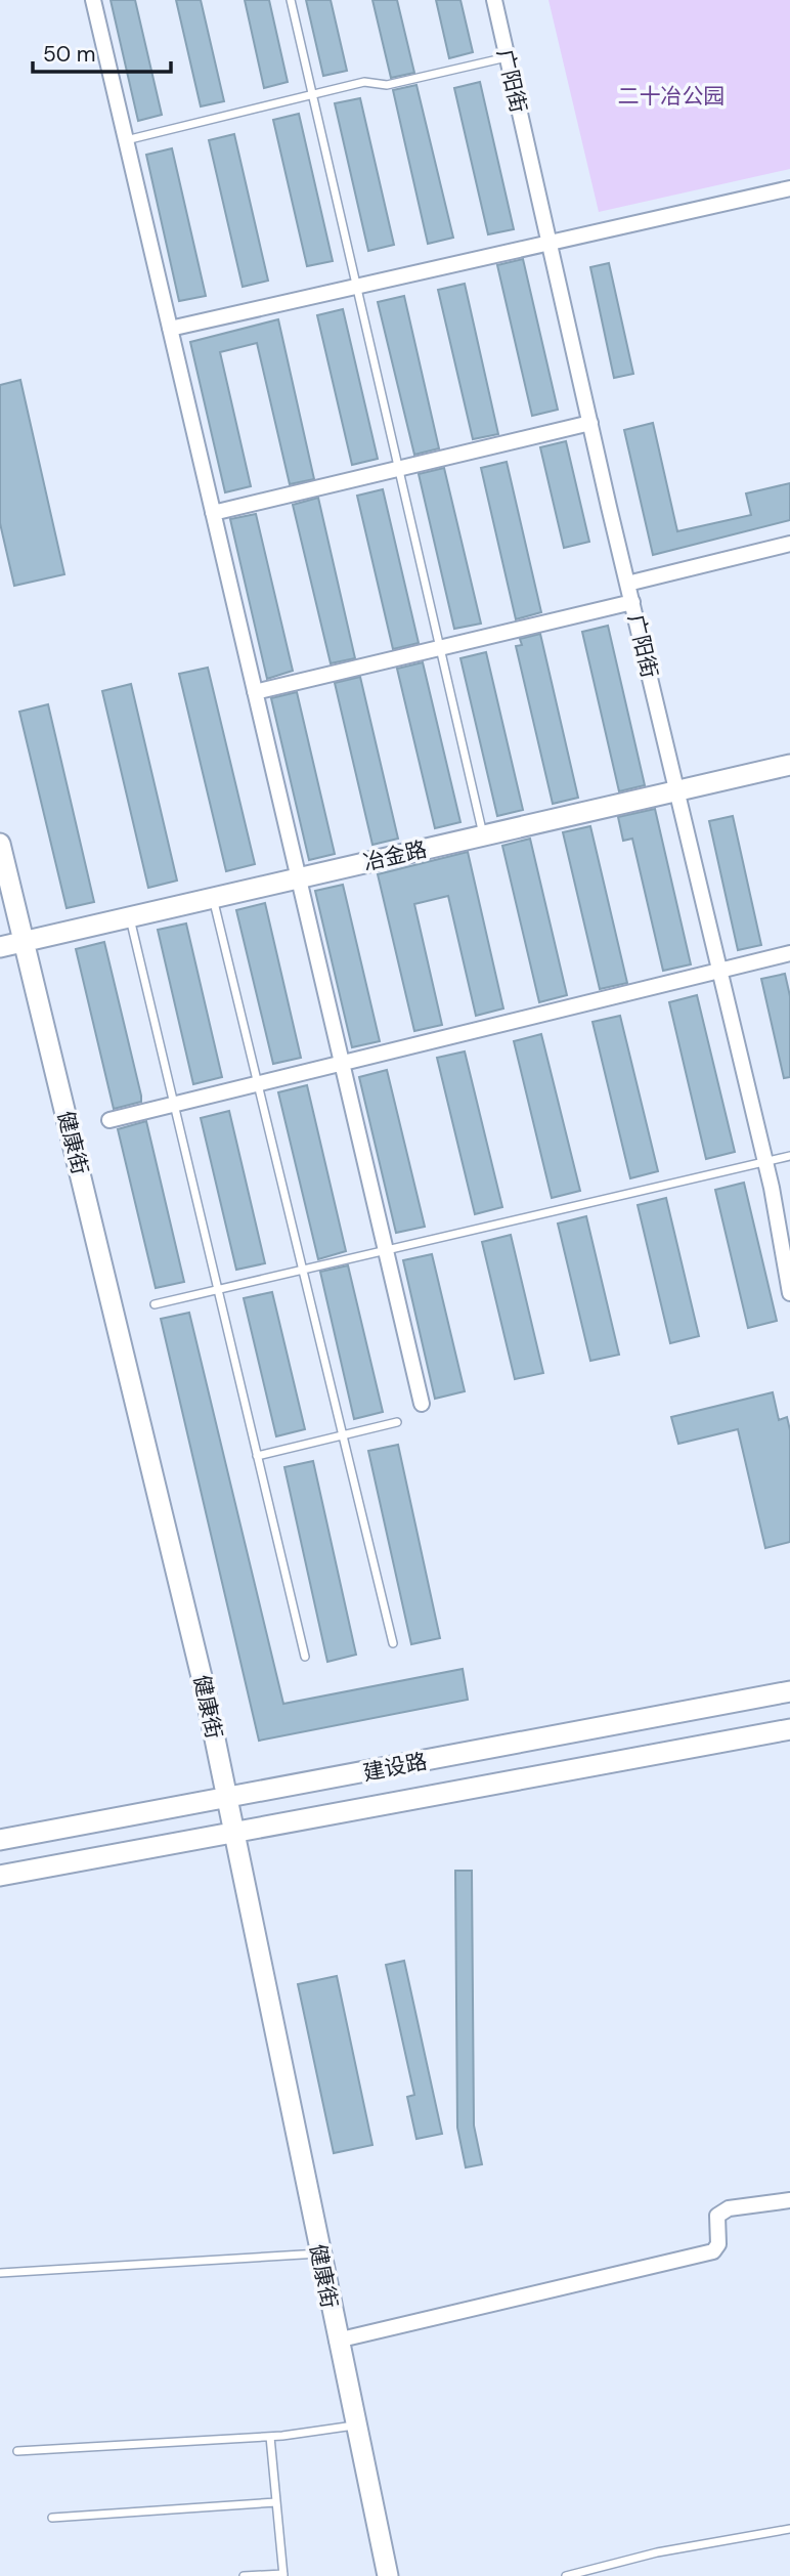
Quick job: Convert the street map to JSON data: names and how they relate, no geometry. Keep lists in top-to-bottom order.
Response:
{
  "streets": {
    "street": [
      "广阳街",
      "冶金路",
      "健康街",
      "建设路"
    ]
  },
  "crossings": [
    ["广阳街", "冶金路"],
    ["冶金路", "健康街"],
    ["健康街", "建设路"]
  ],
  "parks": ["二十冶公园"],
  "scale_bar": "50 m"
}
